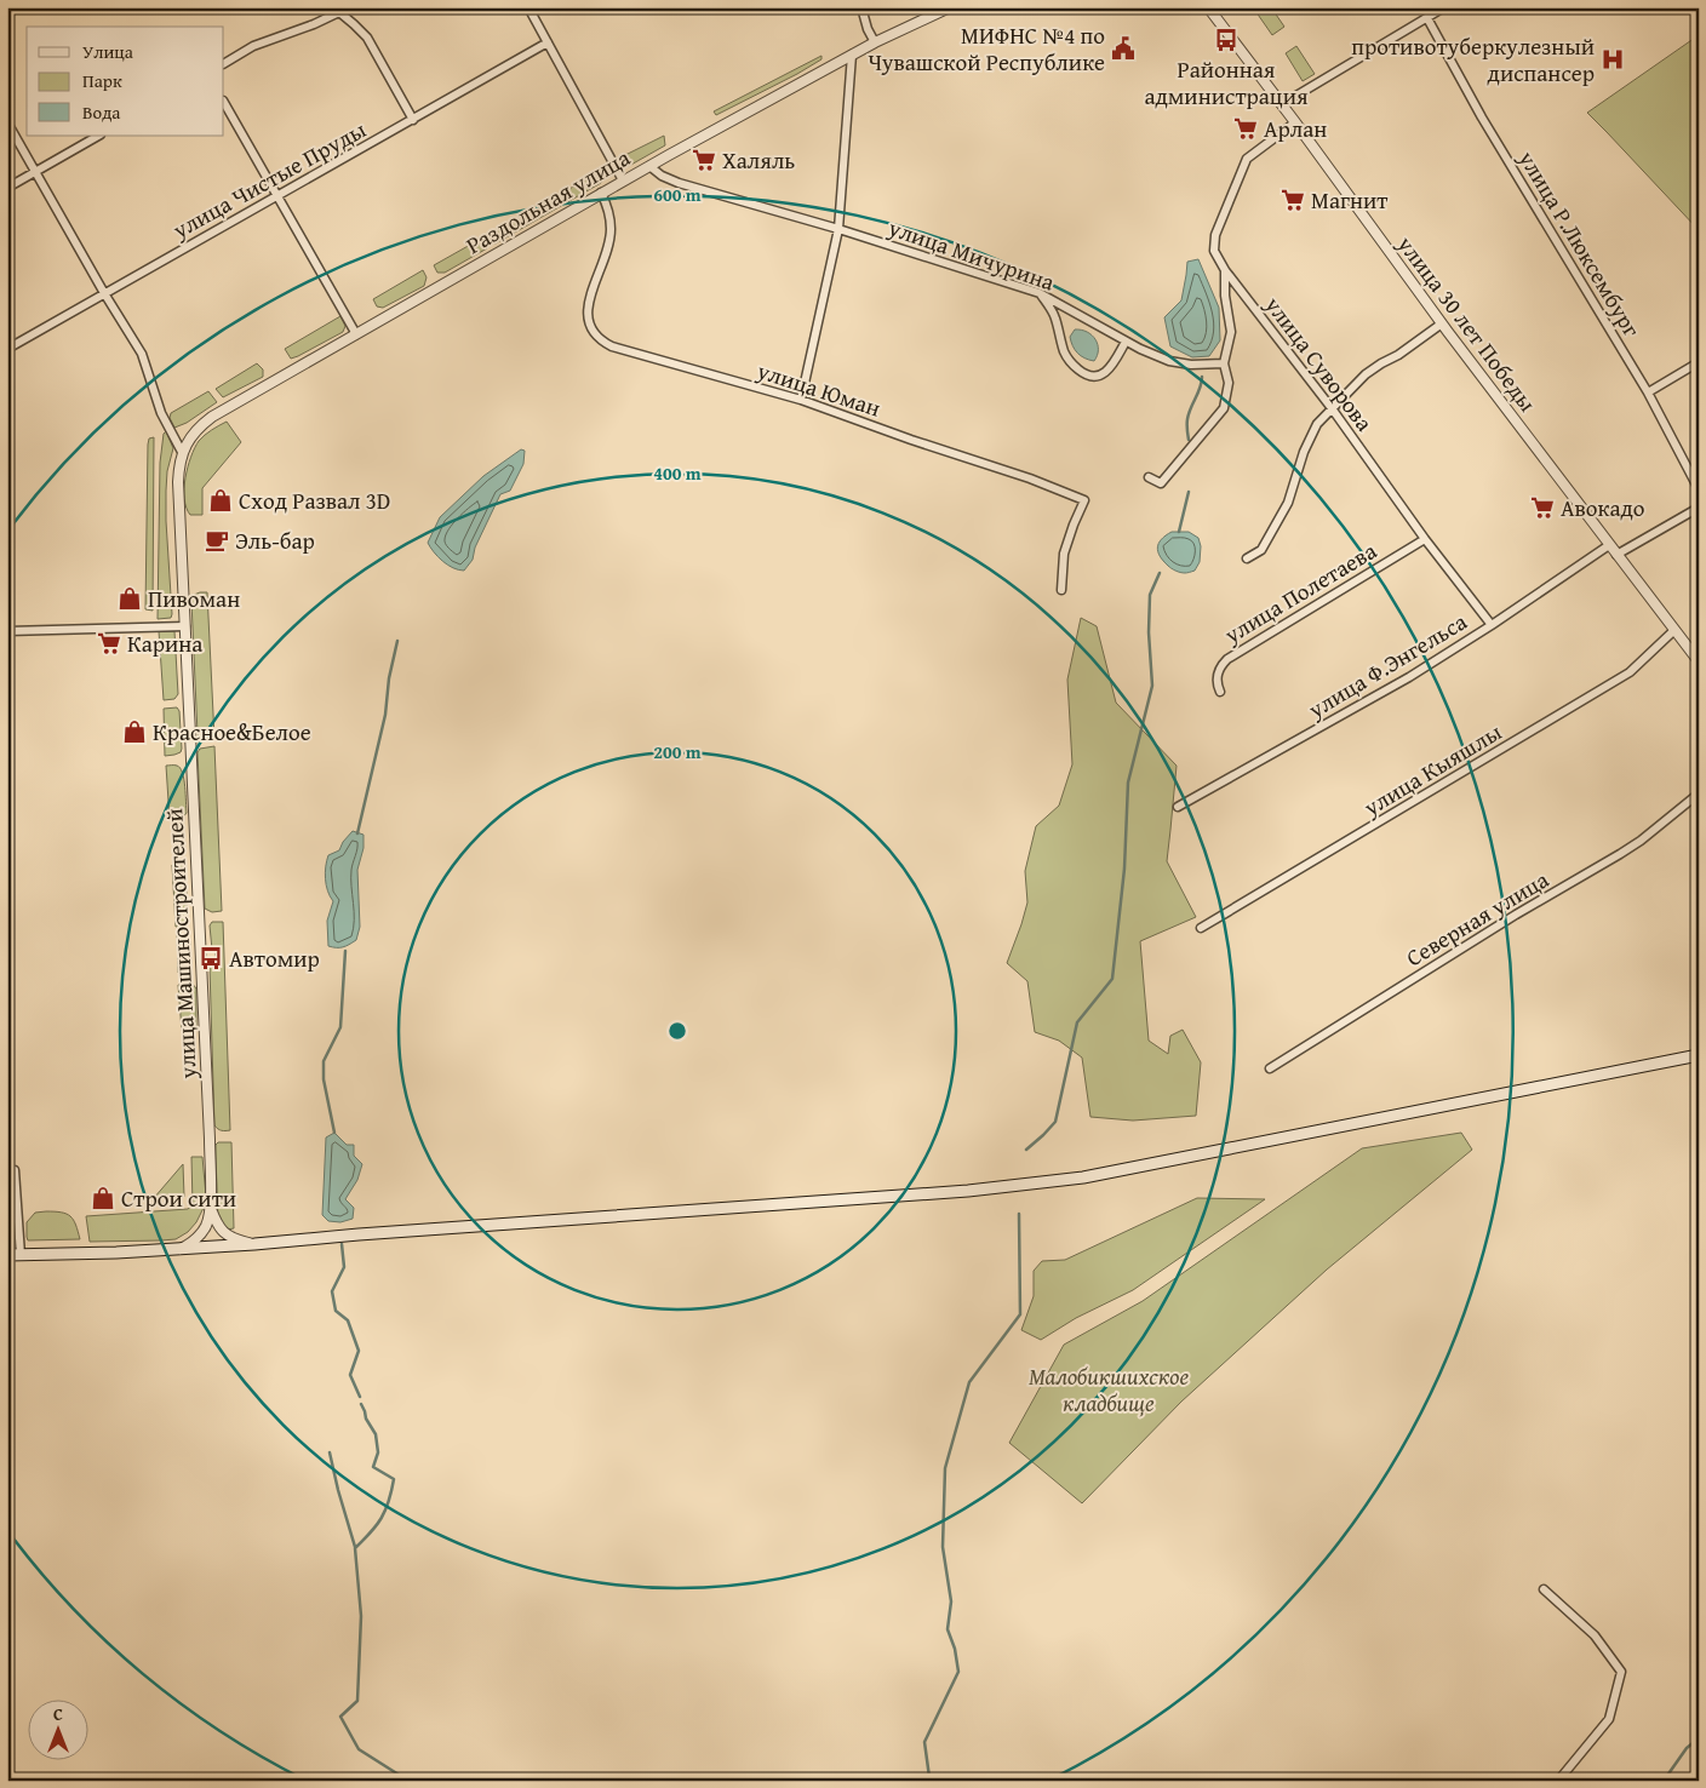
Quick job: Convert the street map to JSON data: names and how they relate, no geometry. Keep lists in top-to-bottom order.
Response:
{
  "streets": {
    "street": [
      "улица Чистые Пруды",
      "Раздольная улица",
      "улица Р.Люксембург",
      "улица Мичурина",
      "улица 30 лет Победы",
      "улица Суворова",
      "улица Юман",
      "улица Полетаева",
      "улица Ф.Энгельса",
      "улица Кыяшлы",
      "Северная улица",
      "улица Машиностроителей"
    ]
  },
  "crossings": [
    ["Раздольная улица", "улица Мичурина"],
    ["Раздольная улица", "улица Юман"],
    ["Раздольная улица", "улица Машиностроителей"],
    ["улица 30 лет Победы", "улица Суворова"],
    ["улица 30 лет Победы", "улица Ф.Энгельса"],
    ["улица 30 лет Победы", "улица Кыяшлы"],
    ["улица Суворова", "улица Полетаева"],
    ["улица Суворова", "улица Ф.Энгельса"]
  ],
  "parks": ["Малобикшихское кладбище"],
  "places": {
    "bus stop": ["Районная администрация", "Автомир"],
    "public building": ["МИФНС №4 по Чувашской Республике"],
    "hospital": ["противотуберкулезный диспансер"],
    "supermarket": [
      "Арлан",
      "Халяль",
      "Магнит",
      "Авокадо",
      "Карина"
    ],
    "shop": [
      "Сход Развал 3D",
      "Пивоман",
      "Красное&Белое",
      "Строи сити"
    ],
    "cafe": ["Эль-бар"]
  },
  "legend": ["Улица", "Парк", "Вода"],
  "north": "top",
  "rings": ["600 m", "400 m", "200 m"]
}
